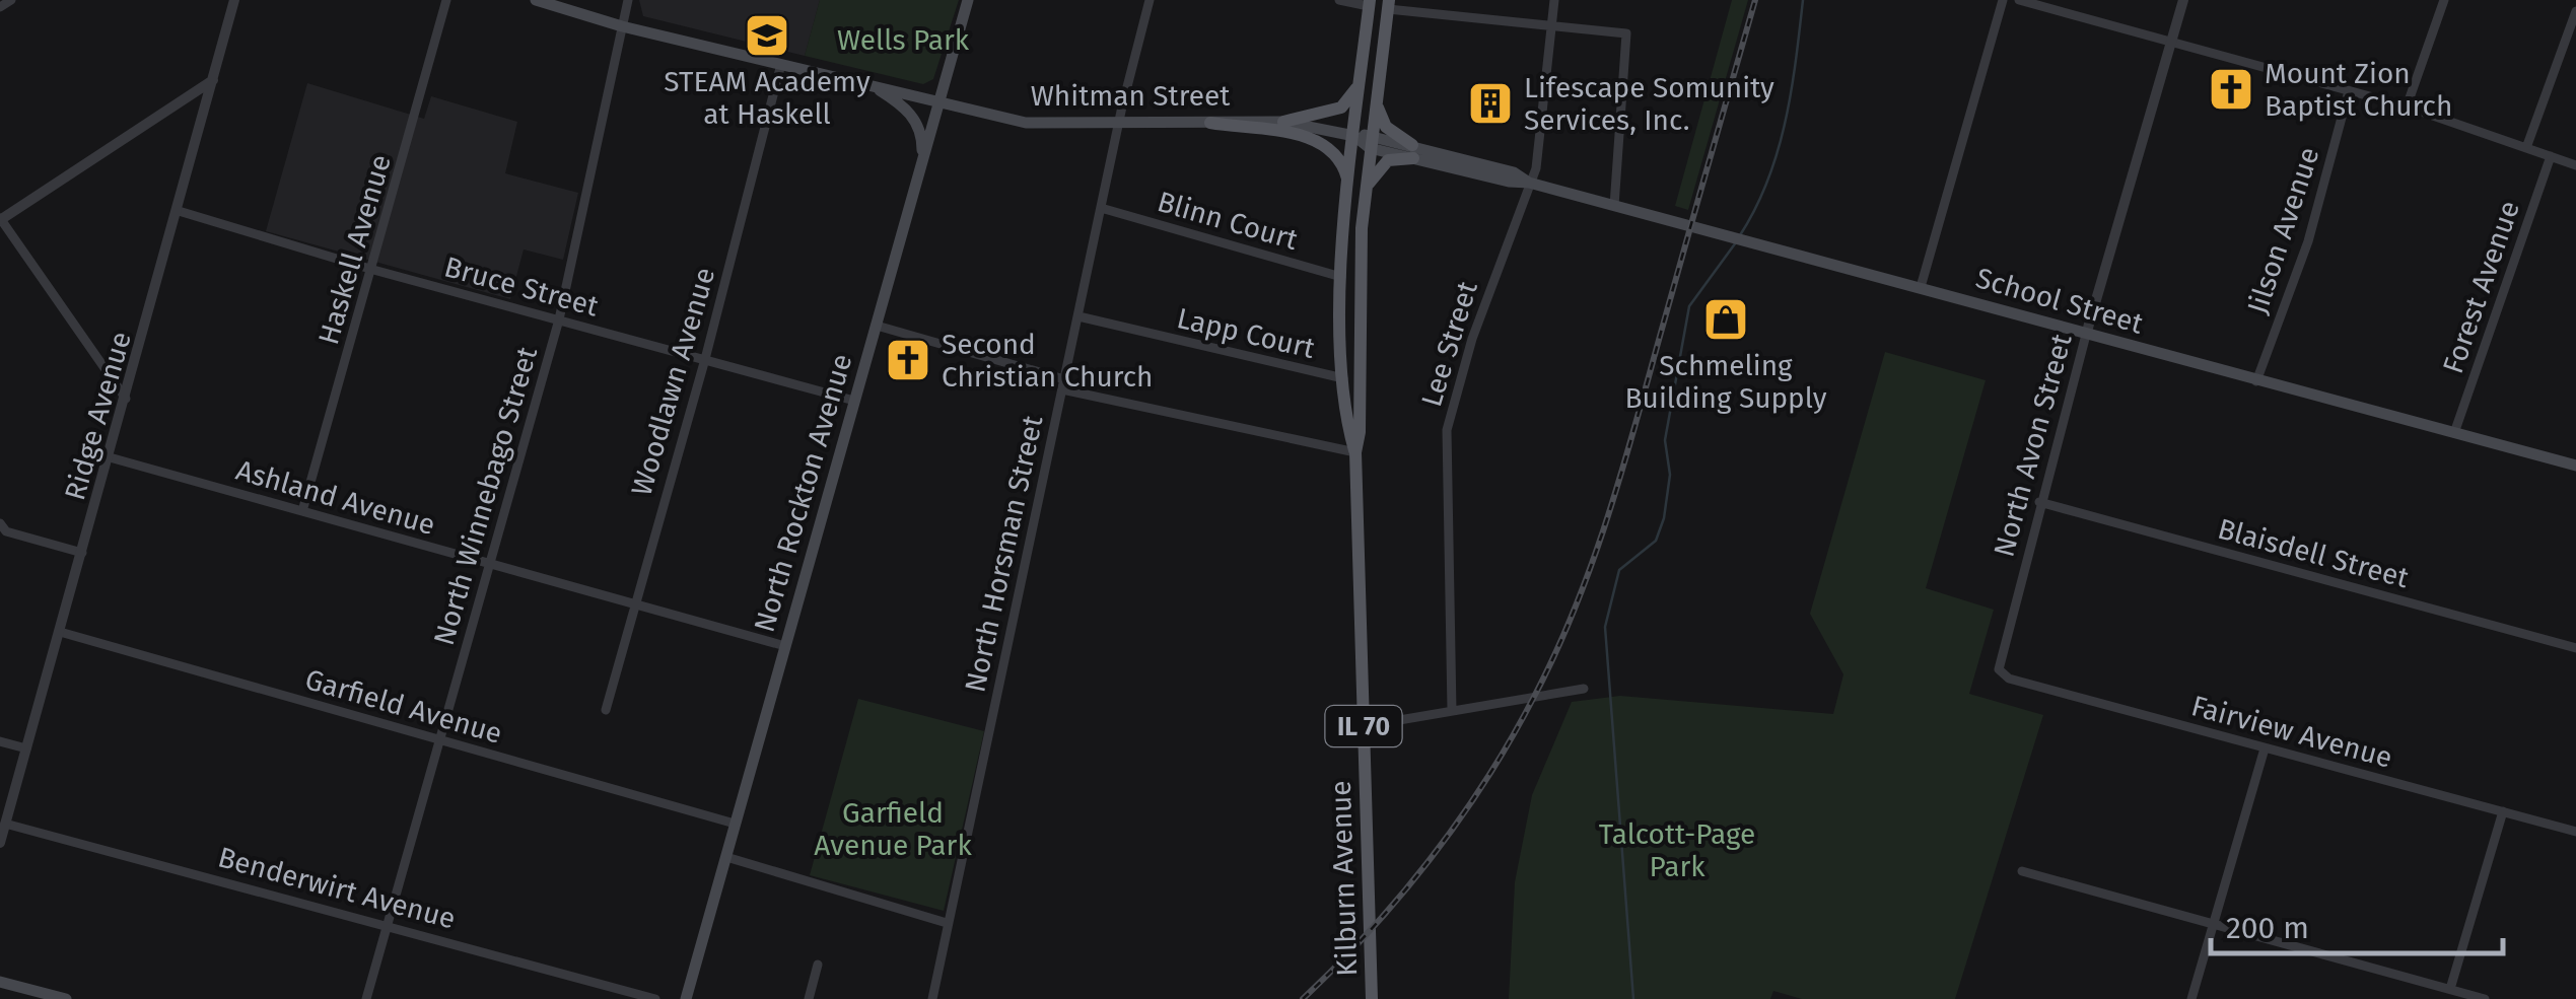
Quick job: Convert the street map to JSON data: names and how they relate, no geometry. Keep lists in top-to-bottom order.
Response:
{
  "streets": {
    "main road": [
      "Whitman Street",
      "School Street",
      "North Rockton Avenue",
      "IL 70",
      "Kilburn Avenue"
    ],
    "street": [
      "Blinn Court",
      "Jilson Avenue",
      "Haskell Avenue",
      "Bruce Street",
      "Forest Avenue",
      "Lapp Court",
      "Lee Street",
      "Woodlawn Avenue",
      "Ridge Avenue",
      "North Avon Street",
      "North Winnebago Street",
      "Ashland Avenue",
      "Blaisdell Street",
      "North Horsman Street",
      "Garfield Avenue",
      "Fairview Avenue",
      "Benderwirt Avenue"
    ]
  },
  "crossings": [
    ["Whitman Street", "School Street"],
    ["Whitman Street", "Woodlawn Avenue"],
    ["Whitman Street", "North Rockton Avenue"],
    ["Whitman Street", "North Winnebago Street"],
    ["Whitman Street", "North Horsman Street"],
    ["Whitman Street", "Kilburn Avenue"],
    ["Blinn Court", "North Horsman Street"],
    ["Blinn Court", "Kilburn Avenue"],
    ["Jilson Avenue", "School Street"],
    ["Haskell Avenue", "Bruce Street"],
    ["Haskell Avenue", "Ashland Avenue"],
    ["Bruce Street", "Woodlawn Avenue"],
    ["Bruce Street", "Ridge Avenue"],
    ["Bruce Street", "North Rockton Avenue"],
    ["Bruce Street", "North Winnebago Street"],
    ["Forest Avenue", "School Street"],
    ["School Street", "Lee Street"],
    ["School Street", "North Avon Street"],
    ["School Street", "Kilburn Avenue"],
    ["Lapp Court", "North Horsman Street"],
    ["Lapp Court", "Kilburn Avenue"],
    ["Woodlawn Avenue", "Ashland Avenue"],
    ["Ridge Avenue", "Ashland Avenue"],
    ["Ridge Avenue", "Garfield Avenue"],
    ["Ridge Avenue", "Benderwirt Avenue"],
    ["North Avon Street", "Blaisdell Street"],
    ["North Avon Street", "Fairview Avenue"],
    ["North Rockton Avenue", "Ashland Avenue"],
    ["North Rockton Avenue", "Garfield Avenue"],
    ["North Winnebago Street", "Ashland Avenue"],
    ["North Winnebago Street", "Garfield Avenue"],
    ["North Winnebago Street", "Benderwirt Avenue"]
  ],
  "parks": ["Wells Park", "Garfield Avenue Park", "Talcott-Page Park"],
  "places": {
    "school or university": ["STEAM Academy at Haskell"],
    "church": ["Mount Zion Baptist Church", "Second Christian Church"],
    "building": ["Lifescape Somunity Services, Inc."],
    "shop": ["Schmeling Building Supply"]
  },
  "scale_bar": "200 m"
}
